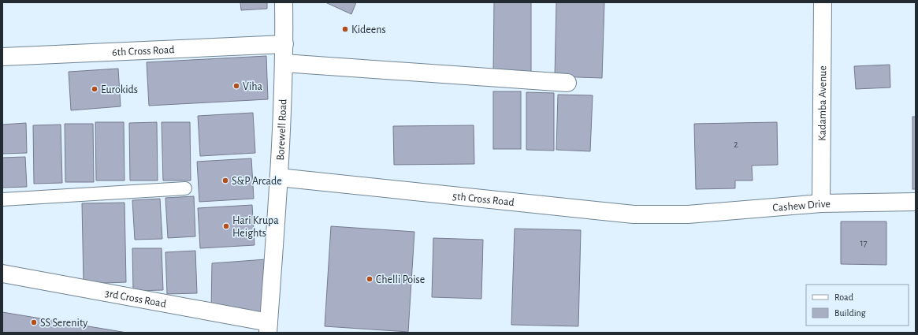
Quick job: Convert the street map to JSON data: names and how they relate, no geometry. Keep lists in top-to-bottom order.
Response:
{
  "streets": {
    "street": [
      "6th Cross Road",
      "Kadamba Avenue",
      "Borewell Road",
      "5th Cross Road",
      "Cashew Drive",
      "3rd Cross Road"
    ]
  },
  "crossings": [
    ["6th Cross Road", "Borewell Road"],
    ["Kadamba Avenue", "Cashew Drive"],
    ["Borewell Road", "5th Cross Road"],
    ["Borewell Road", "3rd Cross Road"],
    ["5th Cross Road", "Cashew Drive"]
  ],
  "places": [
    "Kideens",
    "Viha",
    "Eurokids",
    "S&P Arcade",
    "Hari Krupa Heights",
    "Chelli Poise",
    "SS Serenity"
  ],
  "house_numbers": ["2", "17"],
  "legend": ["Road", "Building"]
}
